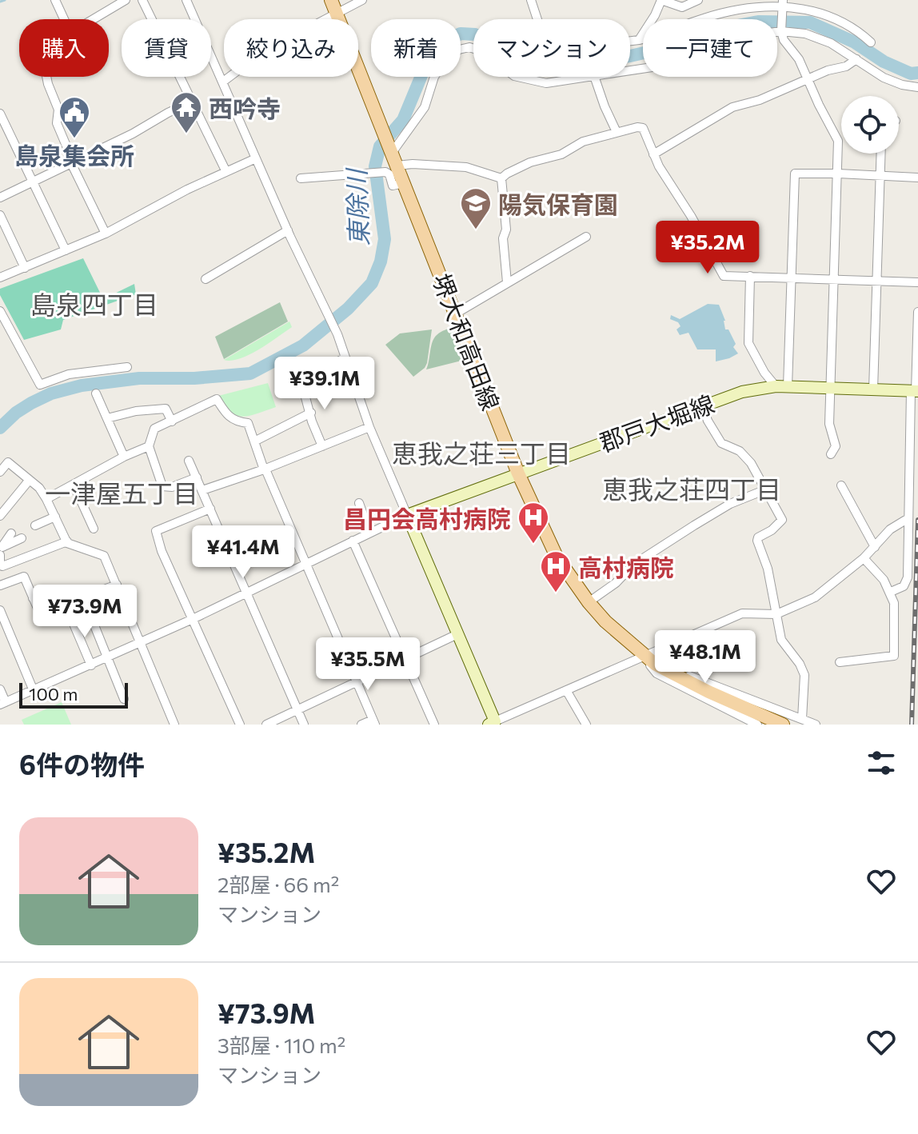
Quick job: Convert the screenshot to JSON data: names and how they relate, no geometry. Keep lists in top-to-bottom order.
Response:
{
  "streets": {
    "main road": ["堺大和高田線", "郡戸大堀線"]
  },
  "crossings": [
    ["堺大和高田線", "郡戸大堀線"]
  ],
  "districts": [
    "島泉四丁目",
    "恵我之荘三丁目",
    "恵我之荘四丁目",
    "一津屋五丁目"
  ],
  "water": ["東除川"],
  "places": {
    "temple": ["西吟寺"],
    "public building": ["島泉集会所"],
    "school or university": ["陽気保育園"],
    "hospital": ["昌円会高村病院", "高村病院"]
  },
  "scale_bar": "100 m",
  "page": {
    "chip": [
      "購入",
      "賃貸",
      "絞り込み",
      "新着",
      "マンション",
      "一戸建て"
    ],
    "price": [
      "¥35.2M",
      "¥39.1M",
      "¥41.4M",
      "¥73.9M",
      "¥48.1M",
      "¥35.5M"
    ],
    "scale": "100 m",
    "heading": "6件の物件",
    "list": [
      {
        "name": "¥35.2M",
        "note": "2部屋 · 66 m² · マンション"
      },
      {
        "name": "¥73.9M",
        "note": "3部屋 · 110 m² · マンション"
      }
    ]
  }
}
